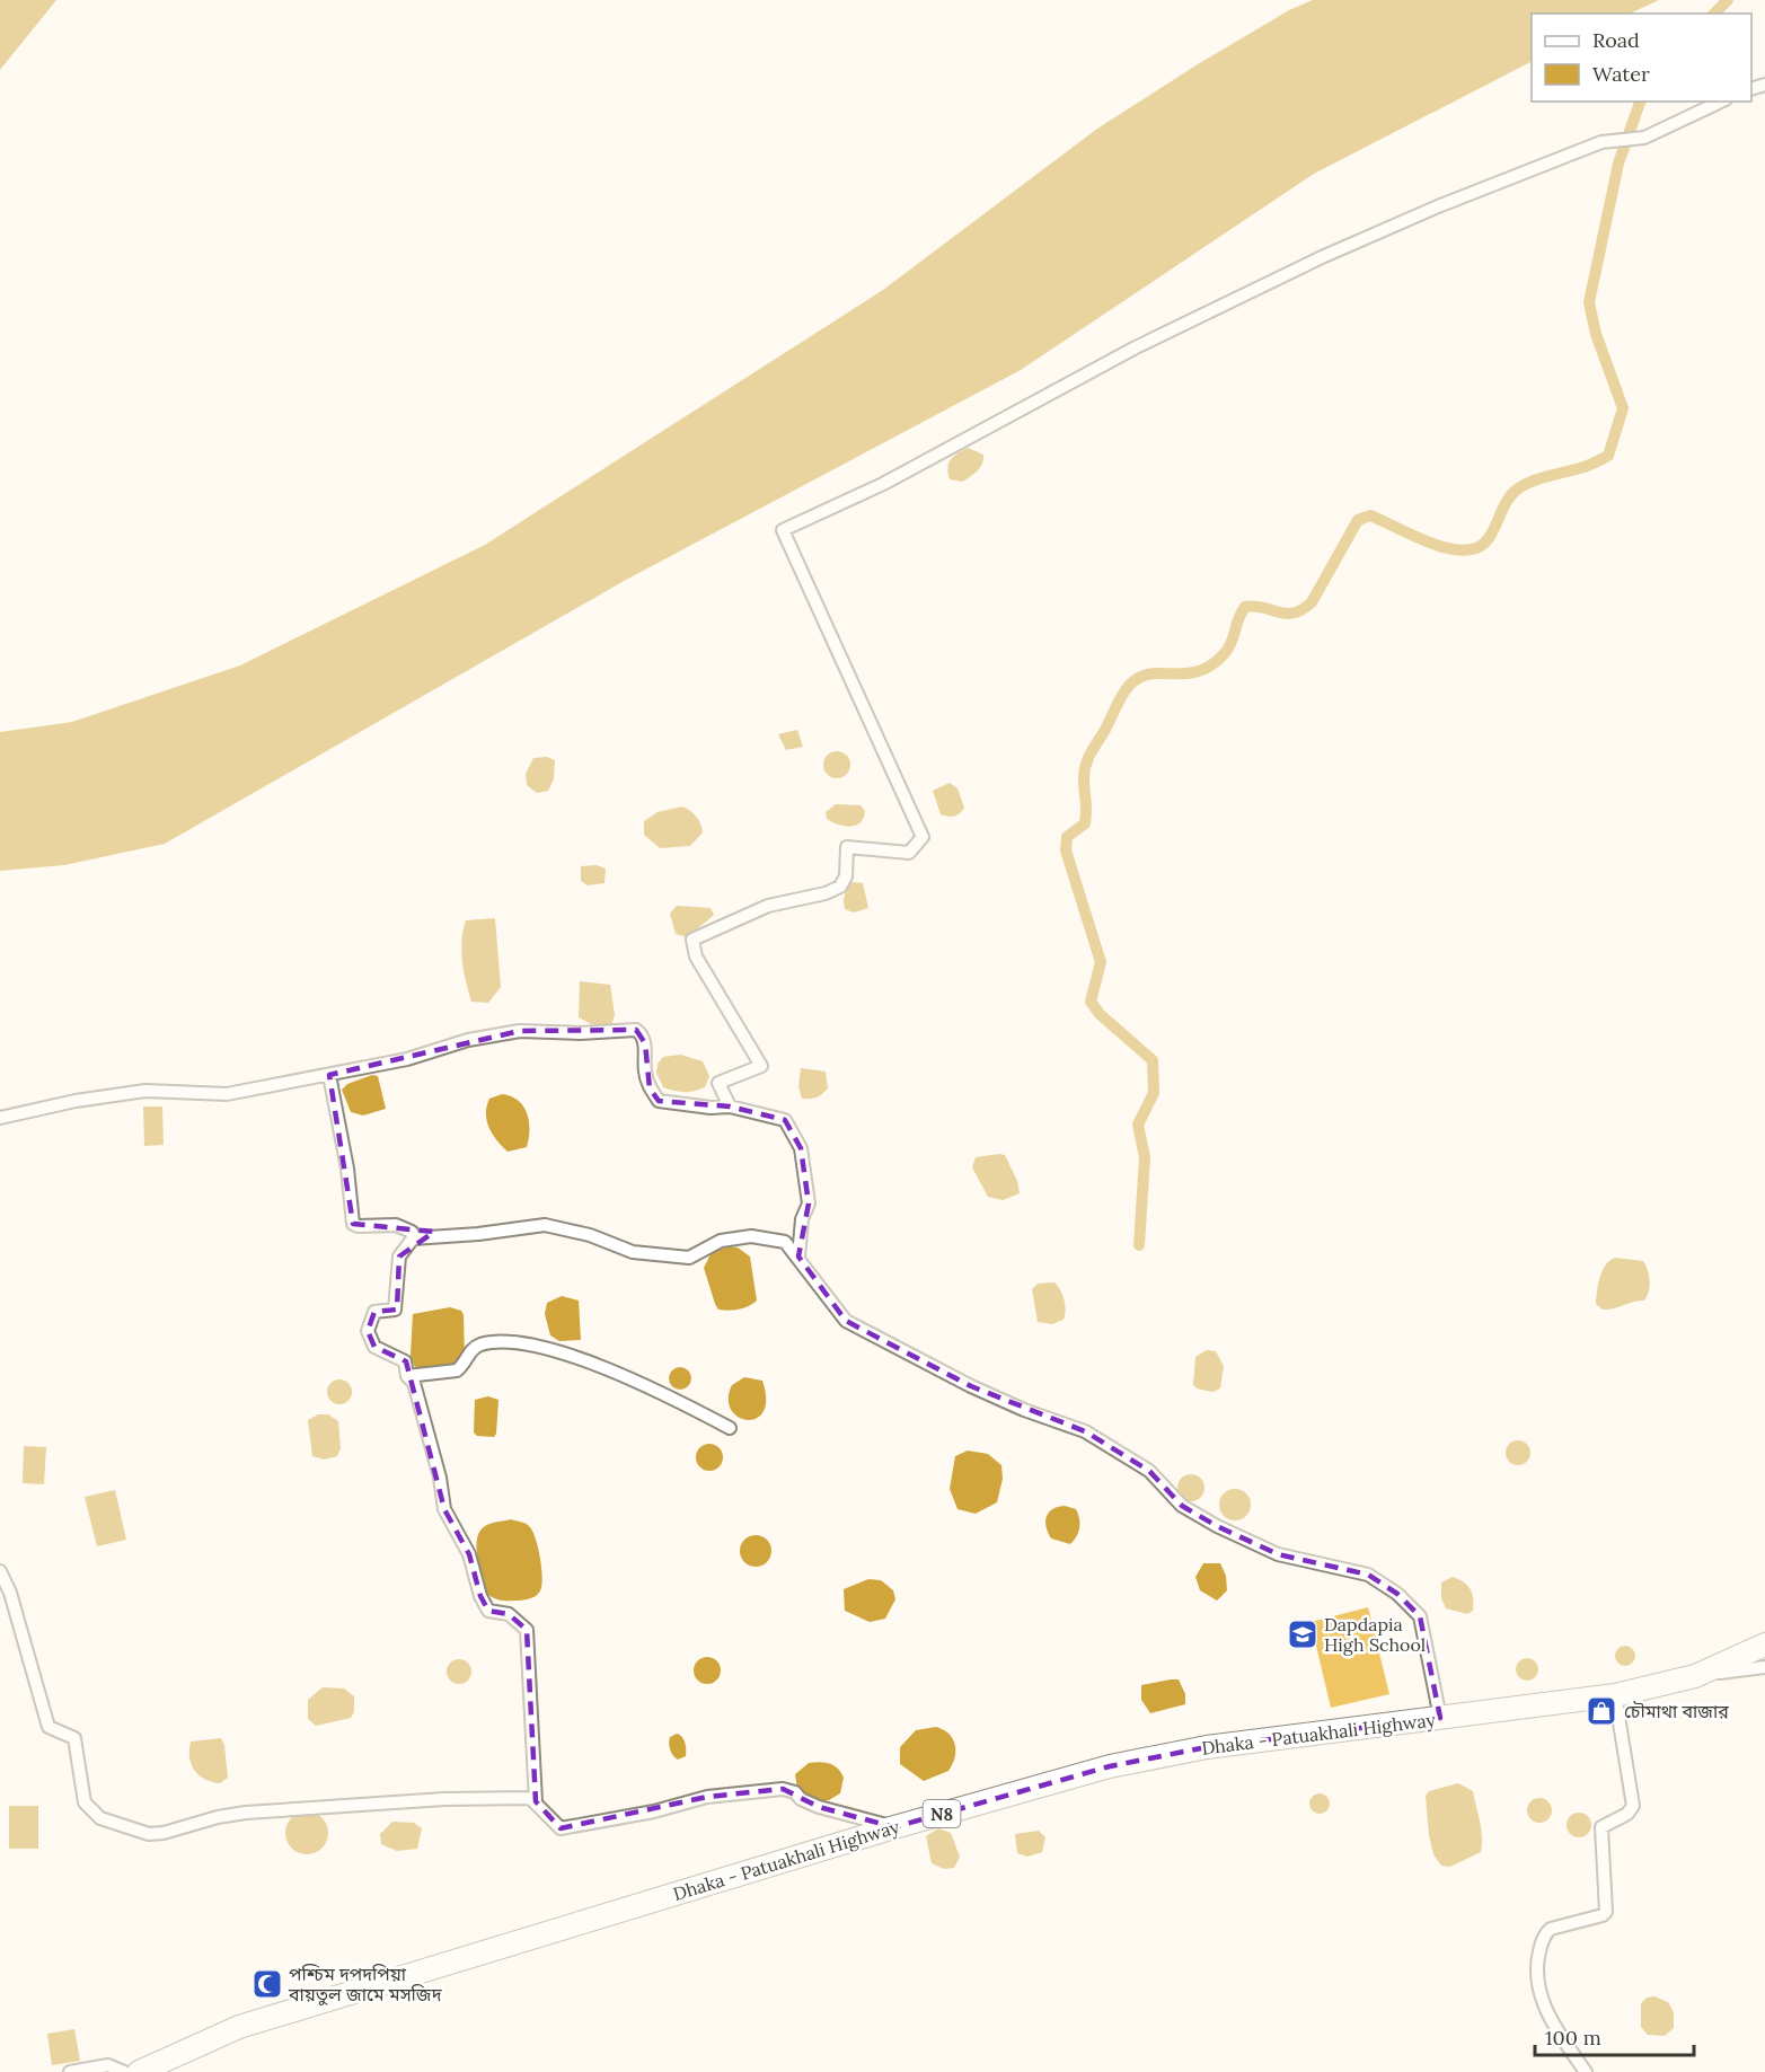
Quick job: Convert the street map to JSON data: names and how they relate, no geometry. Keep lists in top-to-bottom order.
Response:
{
  "streets": {
    "highway": ["Dhaka - Patuakhali Highway", "N8"]
  },
  "places": {
    "school or university": ["Dapdapia High School"],
    "shop": ["চৌমাথা বাজার"],
    "mosque": ["পশ্চিম দপদপিয়া বায়তুল জামে মসজিদ"]
  },
  "legend": ["Road", "Water"],
  "scale_bar": "100 m"
}
